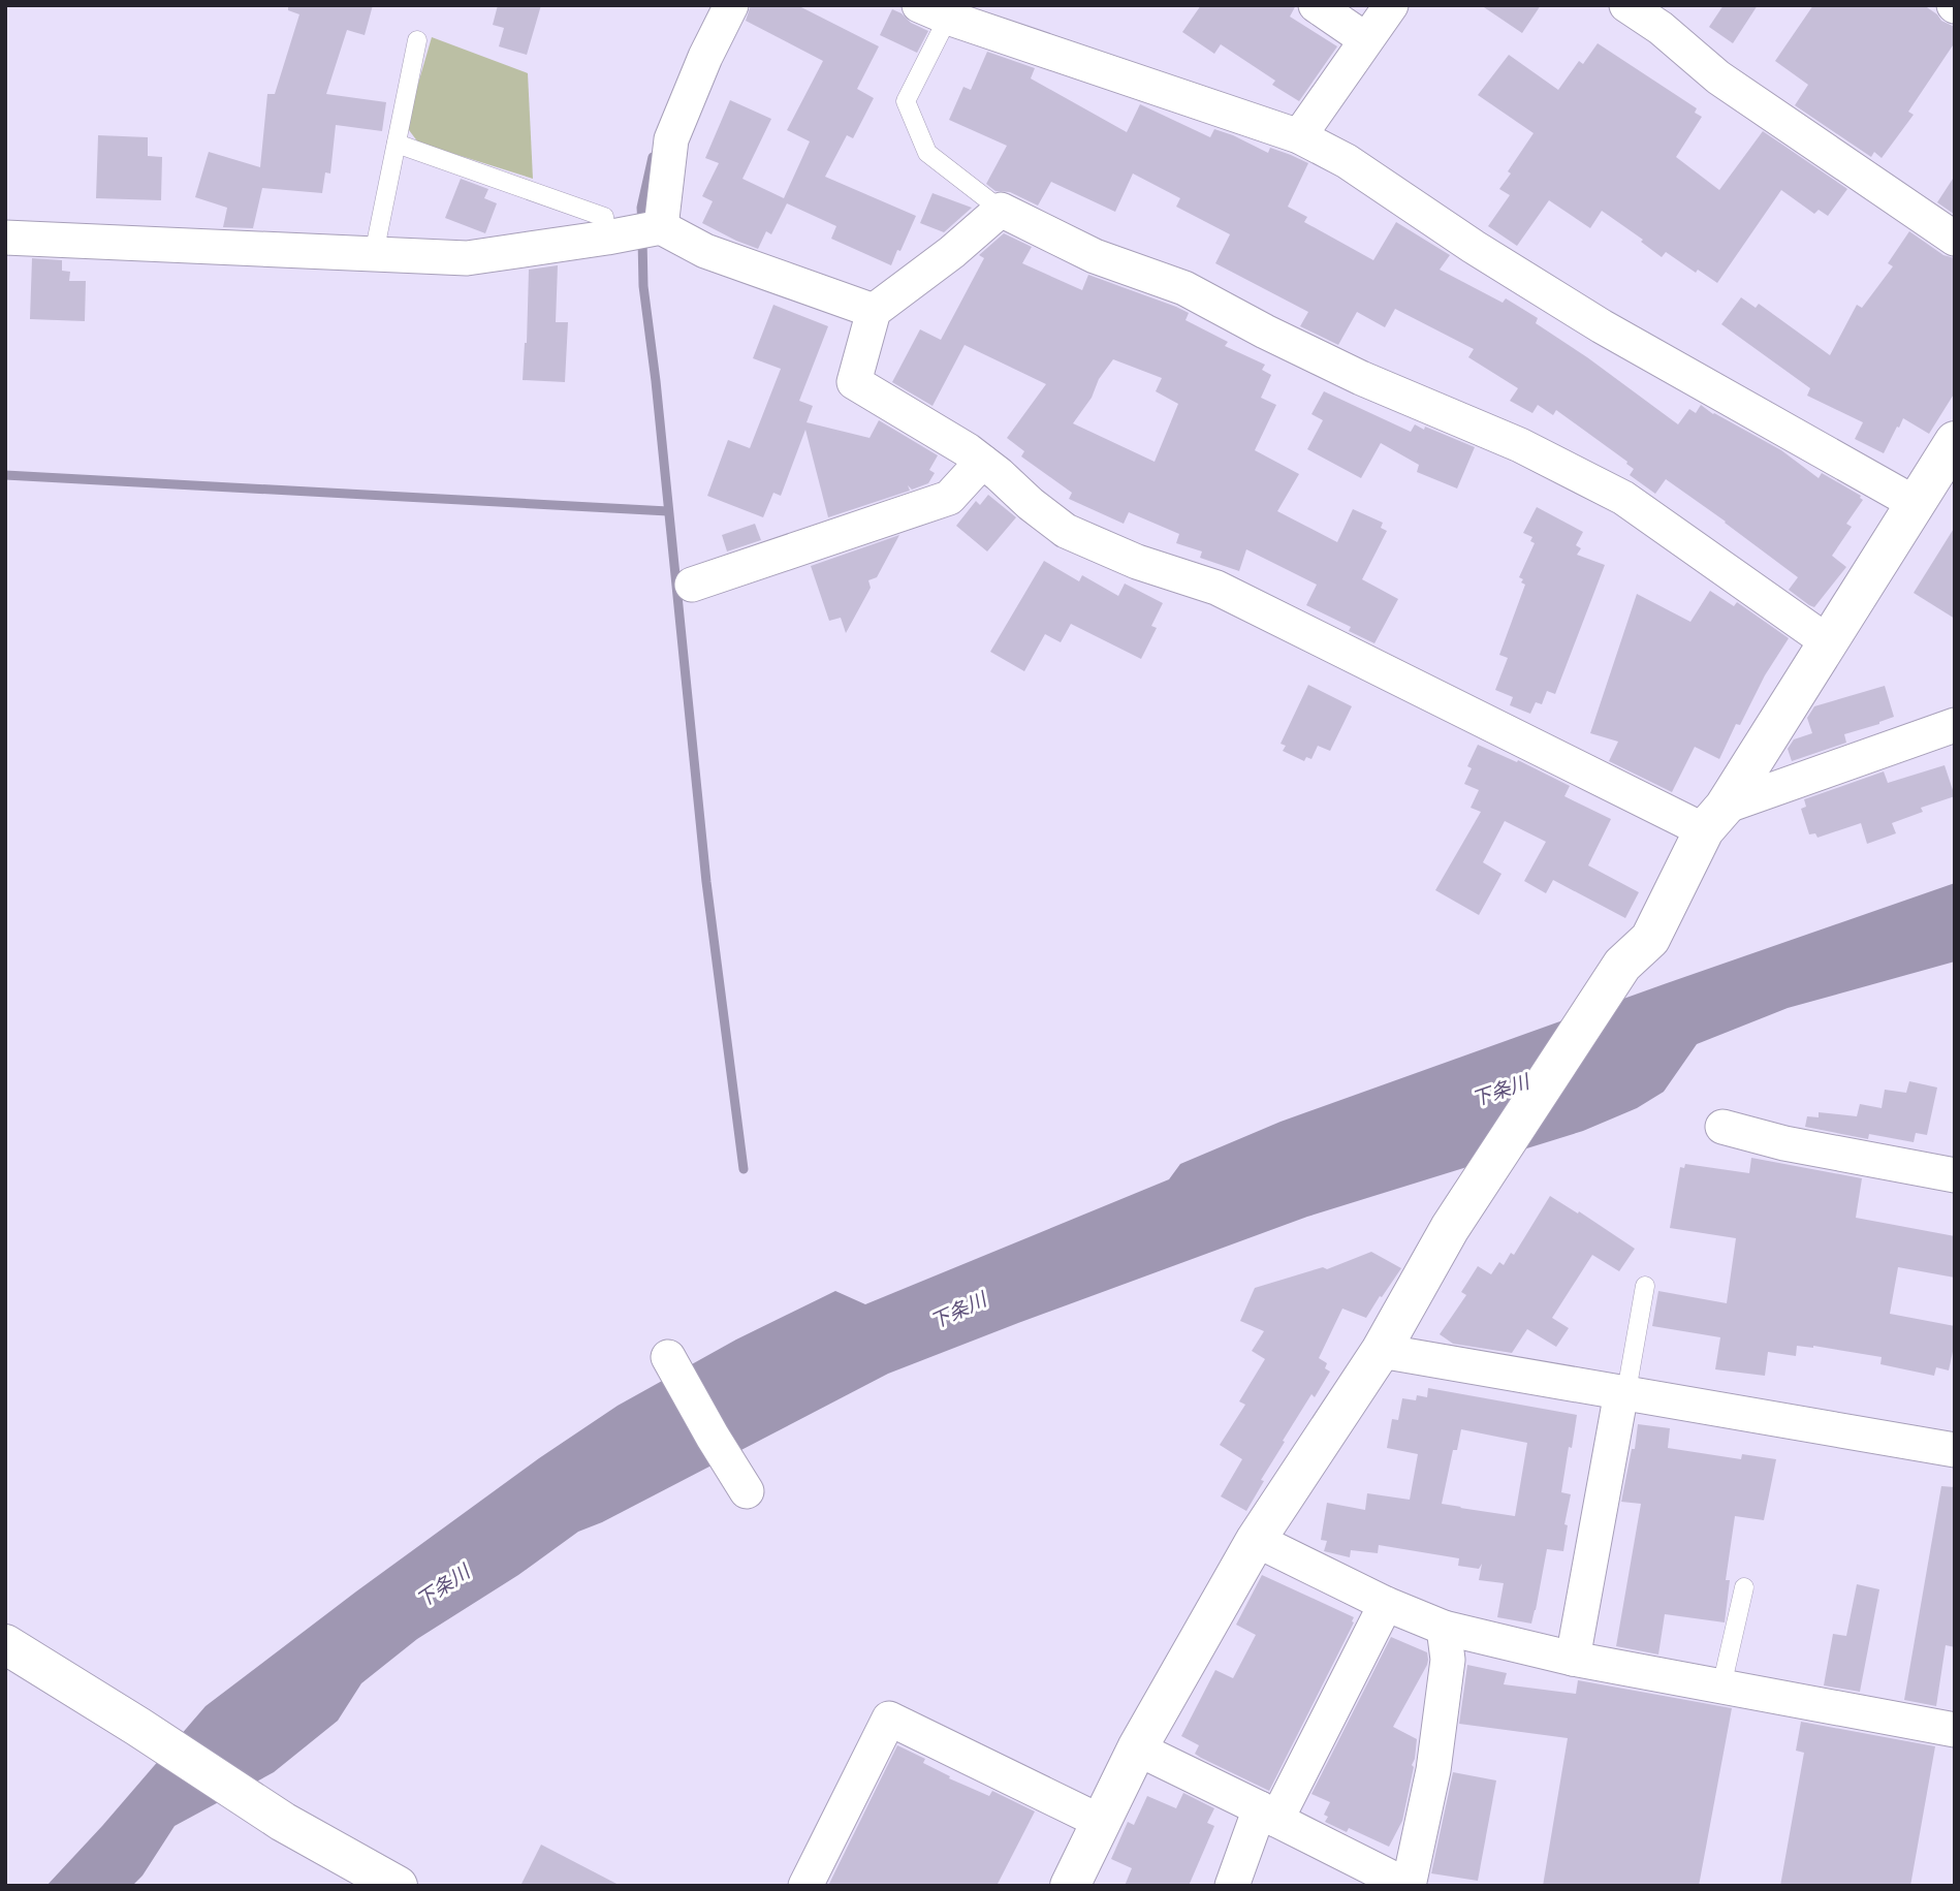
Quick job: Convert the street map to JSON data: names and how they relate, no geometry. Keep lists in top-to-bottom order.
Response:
{
  "water": ["下条川"]
}
